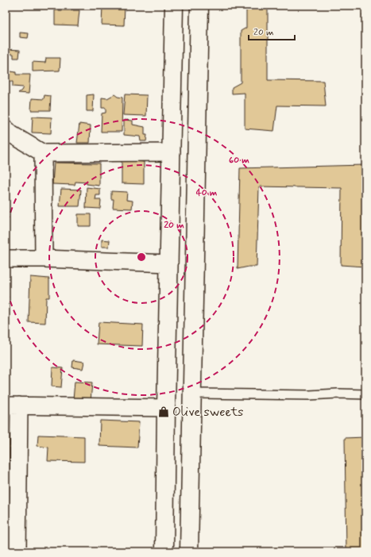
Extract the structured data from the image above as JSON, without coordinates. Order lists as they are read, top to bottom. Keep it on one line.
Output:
{"places":{"shop":["Olive sweets"]},"scale_bar":"20 m","rings":["60 m","40 m","20 m"]}
